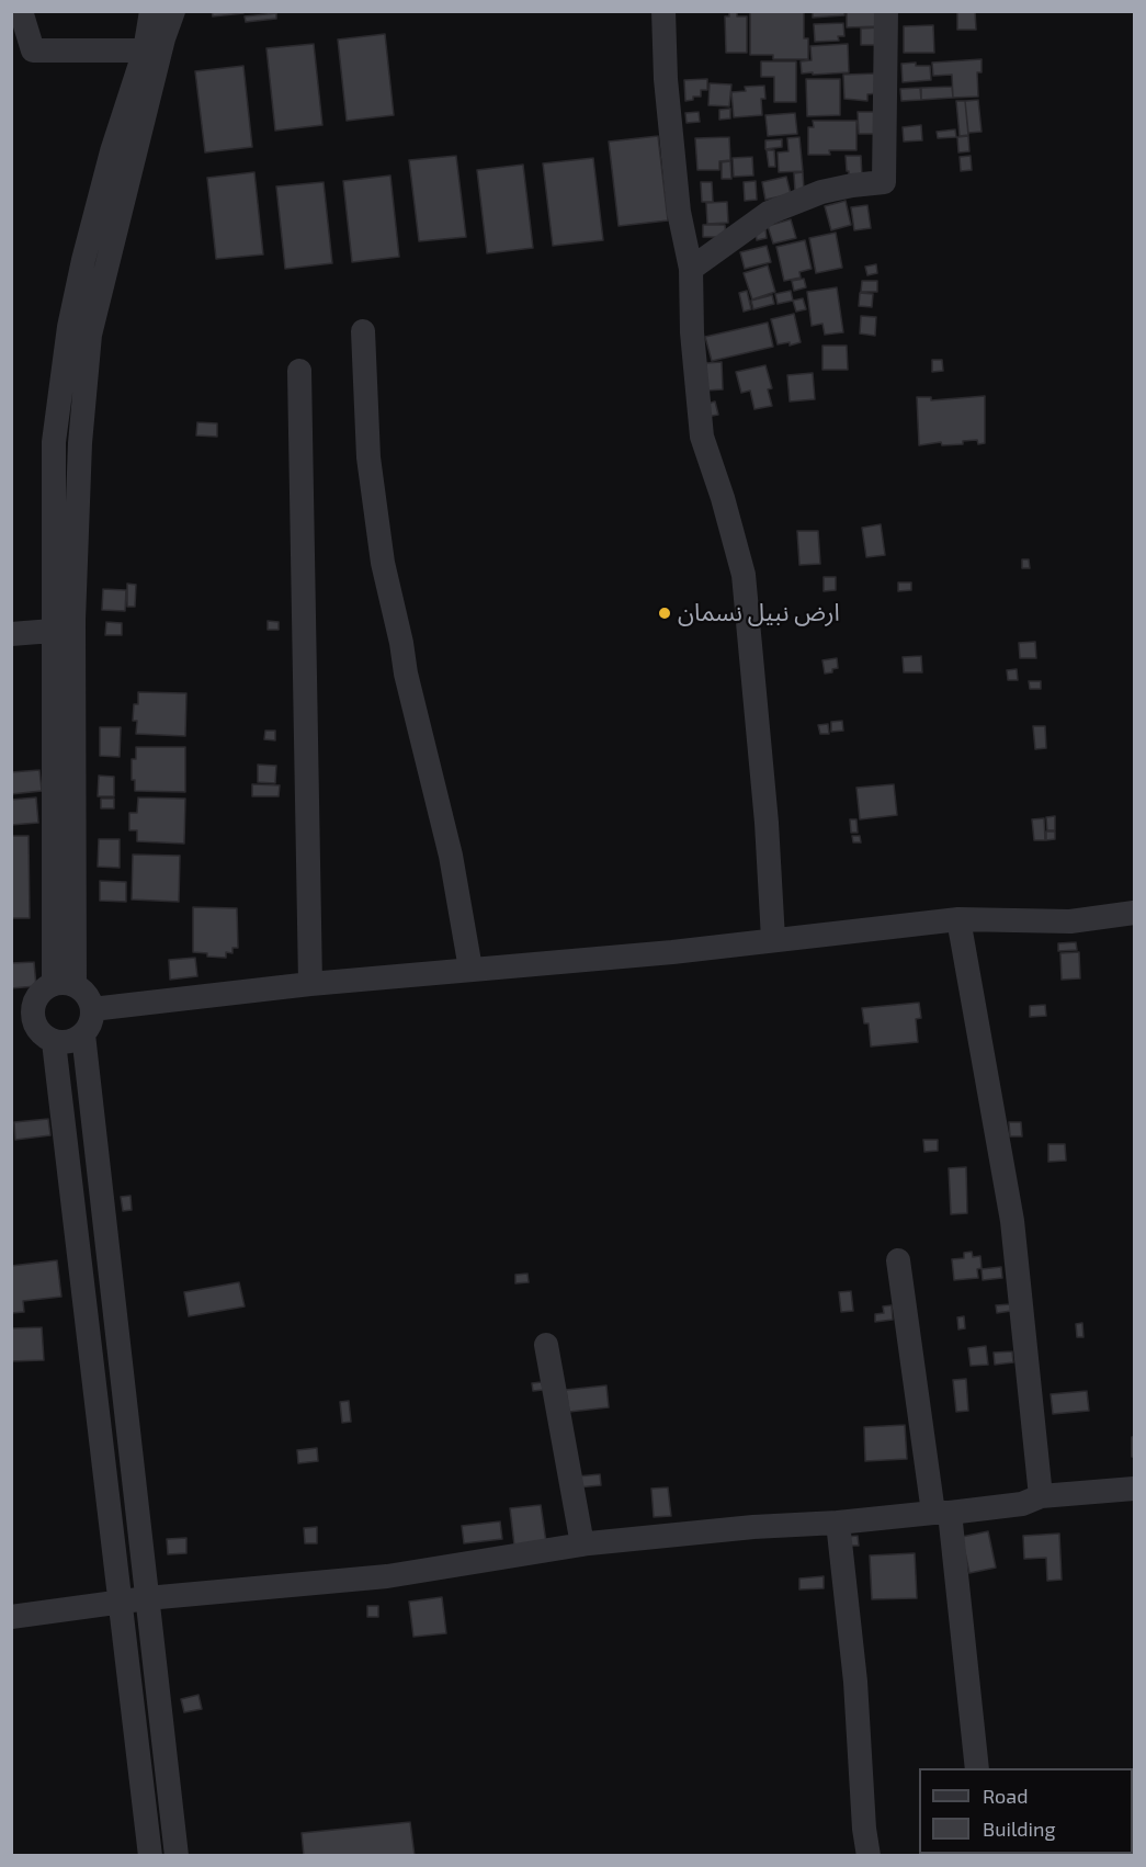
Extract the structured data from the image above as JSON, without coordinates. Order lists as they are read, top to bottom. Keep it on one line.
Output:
{"places":["ارض نبيل نسمان"],"legend":["Road","Building"]}
